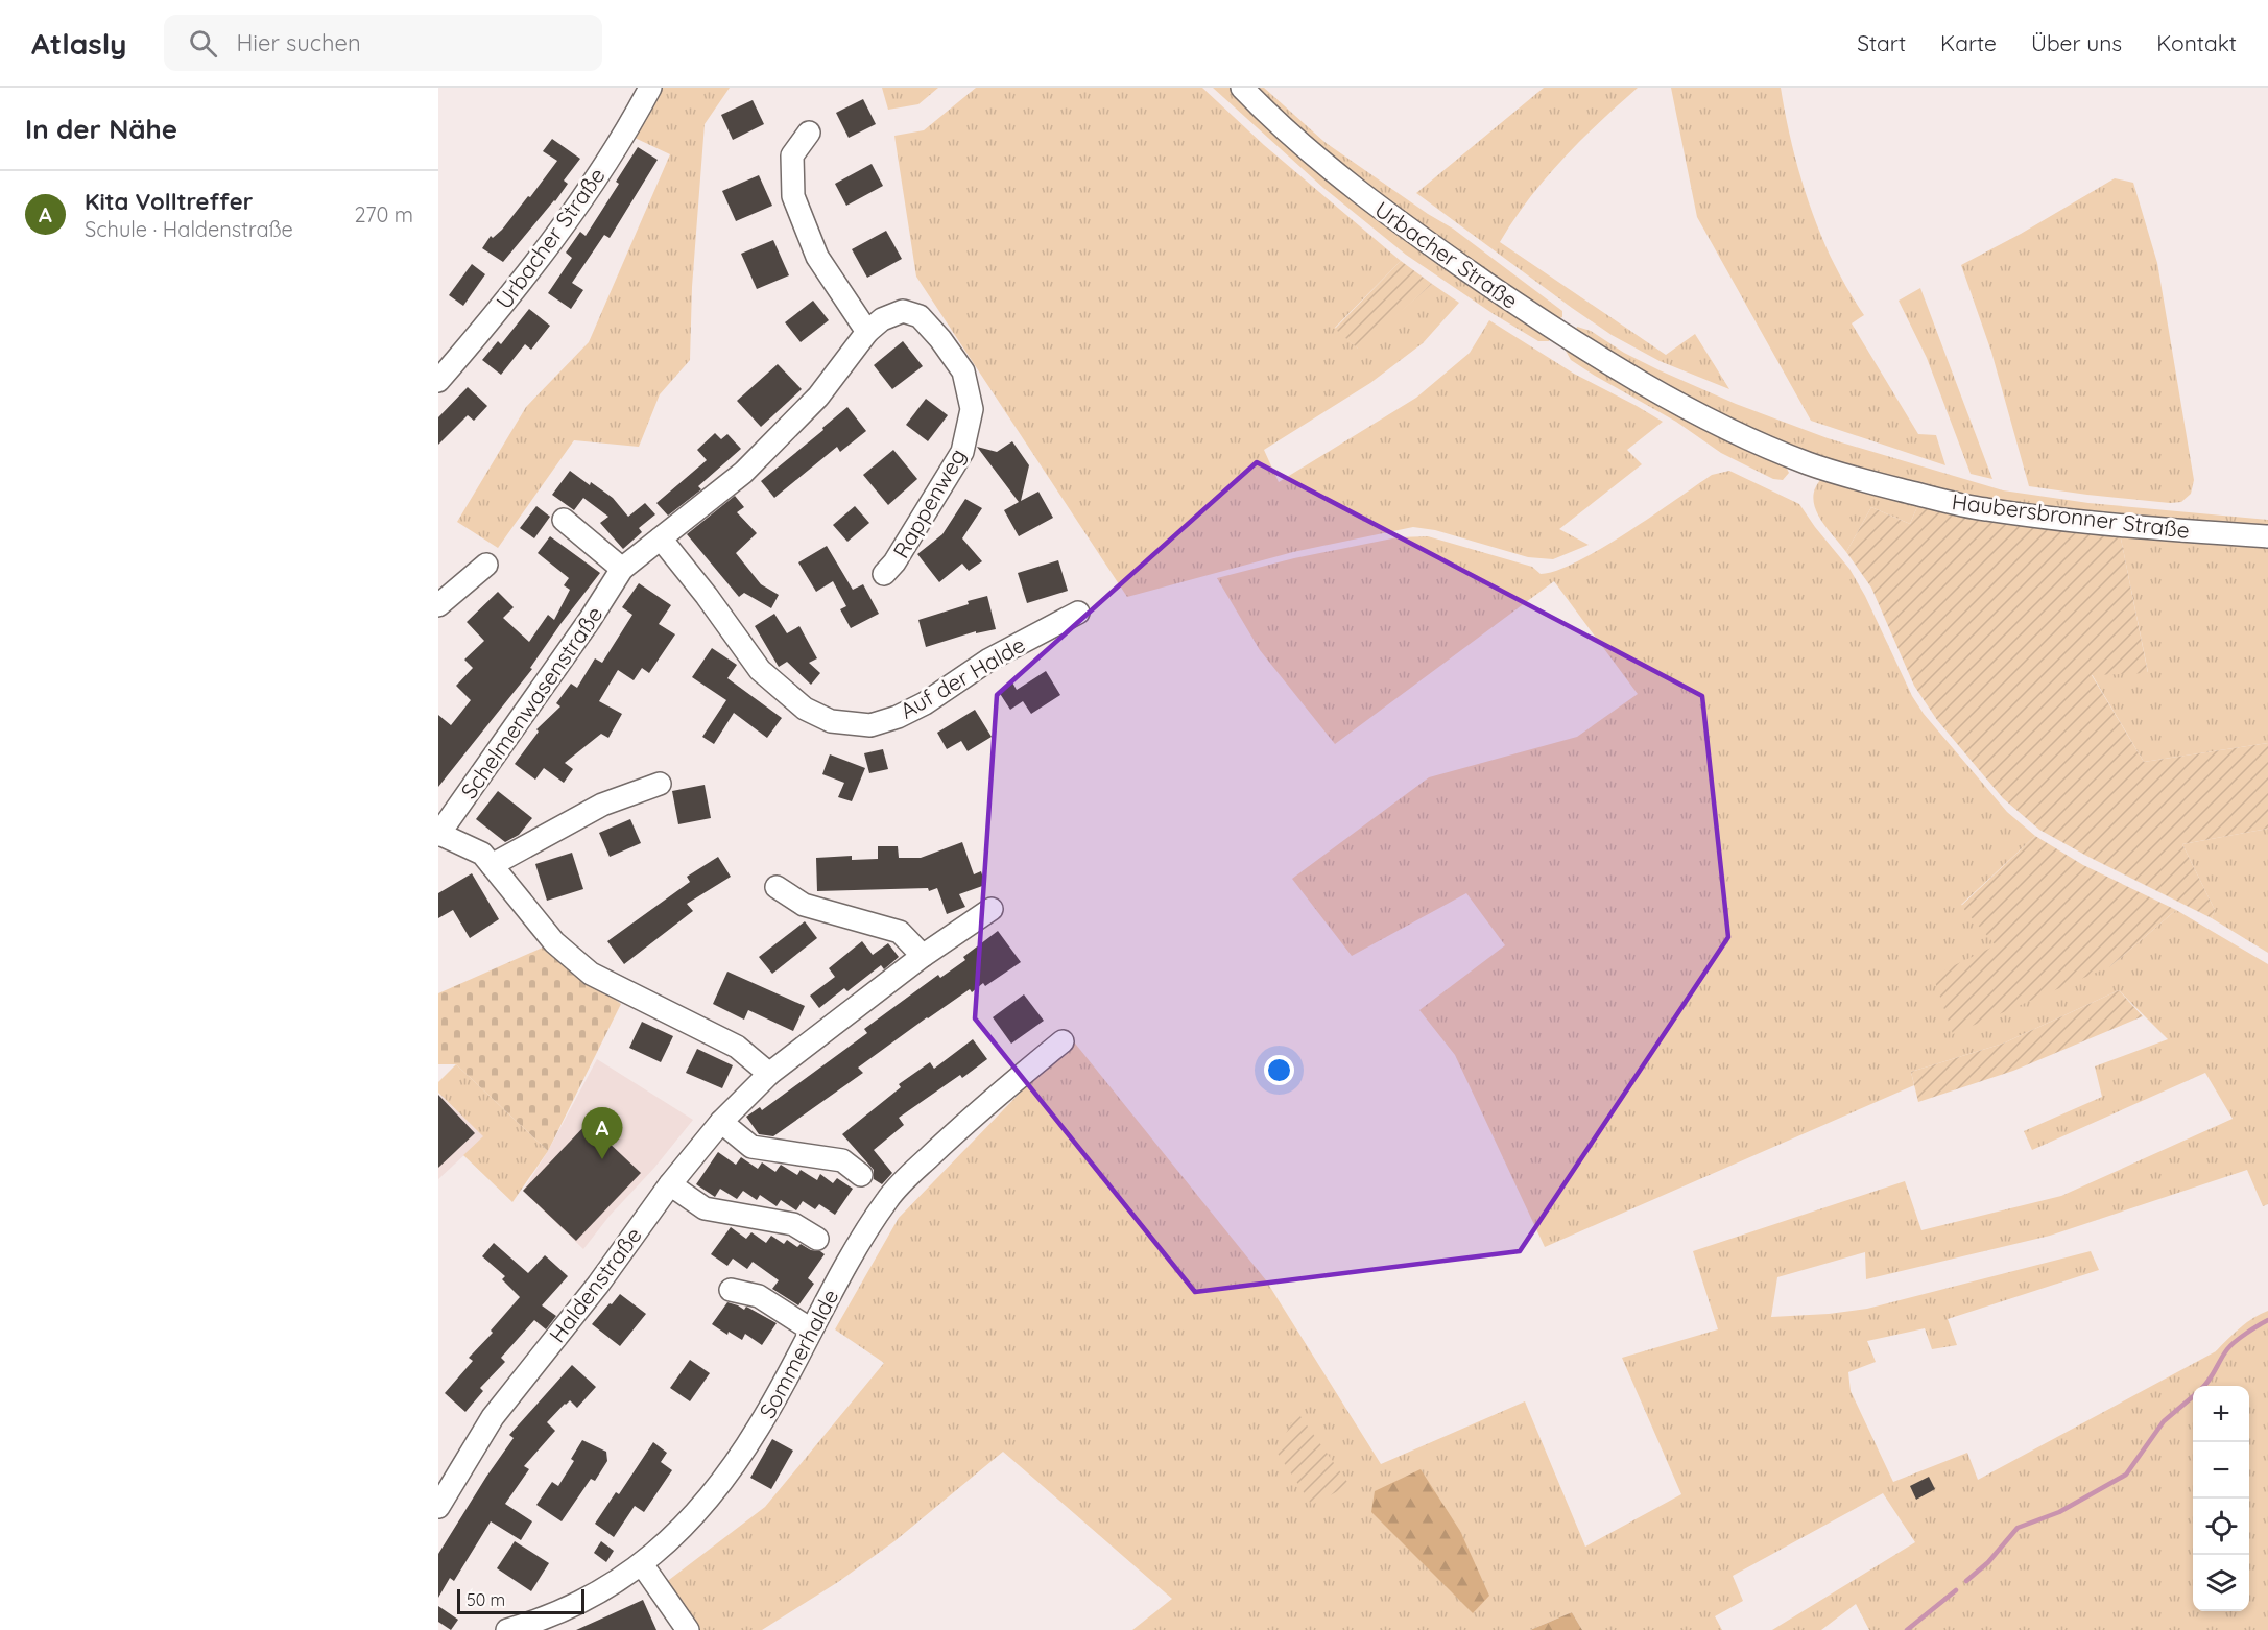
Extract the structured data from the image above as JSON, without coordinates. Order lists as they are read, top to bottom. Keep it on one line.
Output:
{"streets":{"street":["Urbacher Straße","Rappenweg","Haubersbronner Straße","Auf der Halde","Schelmenwasenstraße","Haldenstraße","Sommerhalde"]},"crossings":[["Urbacher Straße","Haubersbronner Straße"],["Rappenweg","Schelmenwasenstraße"],["Auf der Halde","Schelmenwasenstraße"]],"scale_bar":"50 m","page":{"header":"Atlasly","search":"Hier suchen","nav":["Start","Karte","Über uns","Kontakt"],"heading":"In der Nähe","list":[{"mark":"A","name":"Kita Volltreffer","note":"Schule · Haldenstraße","value":"270 m"}],"pins":"A","map_buttons":["+","−"],"scale":"50 m"}}
